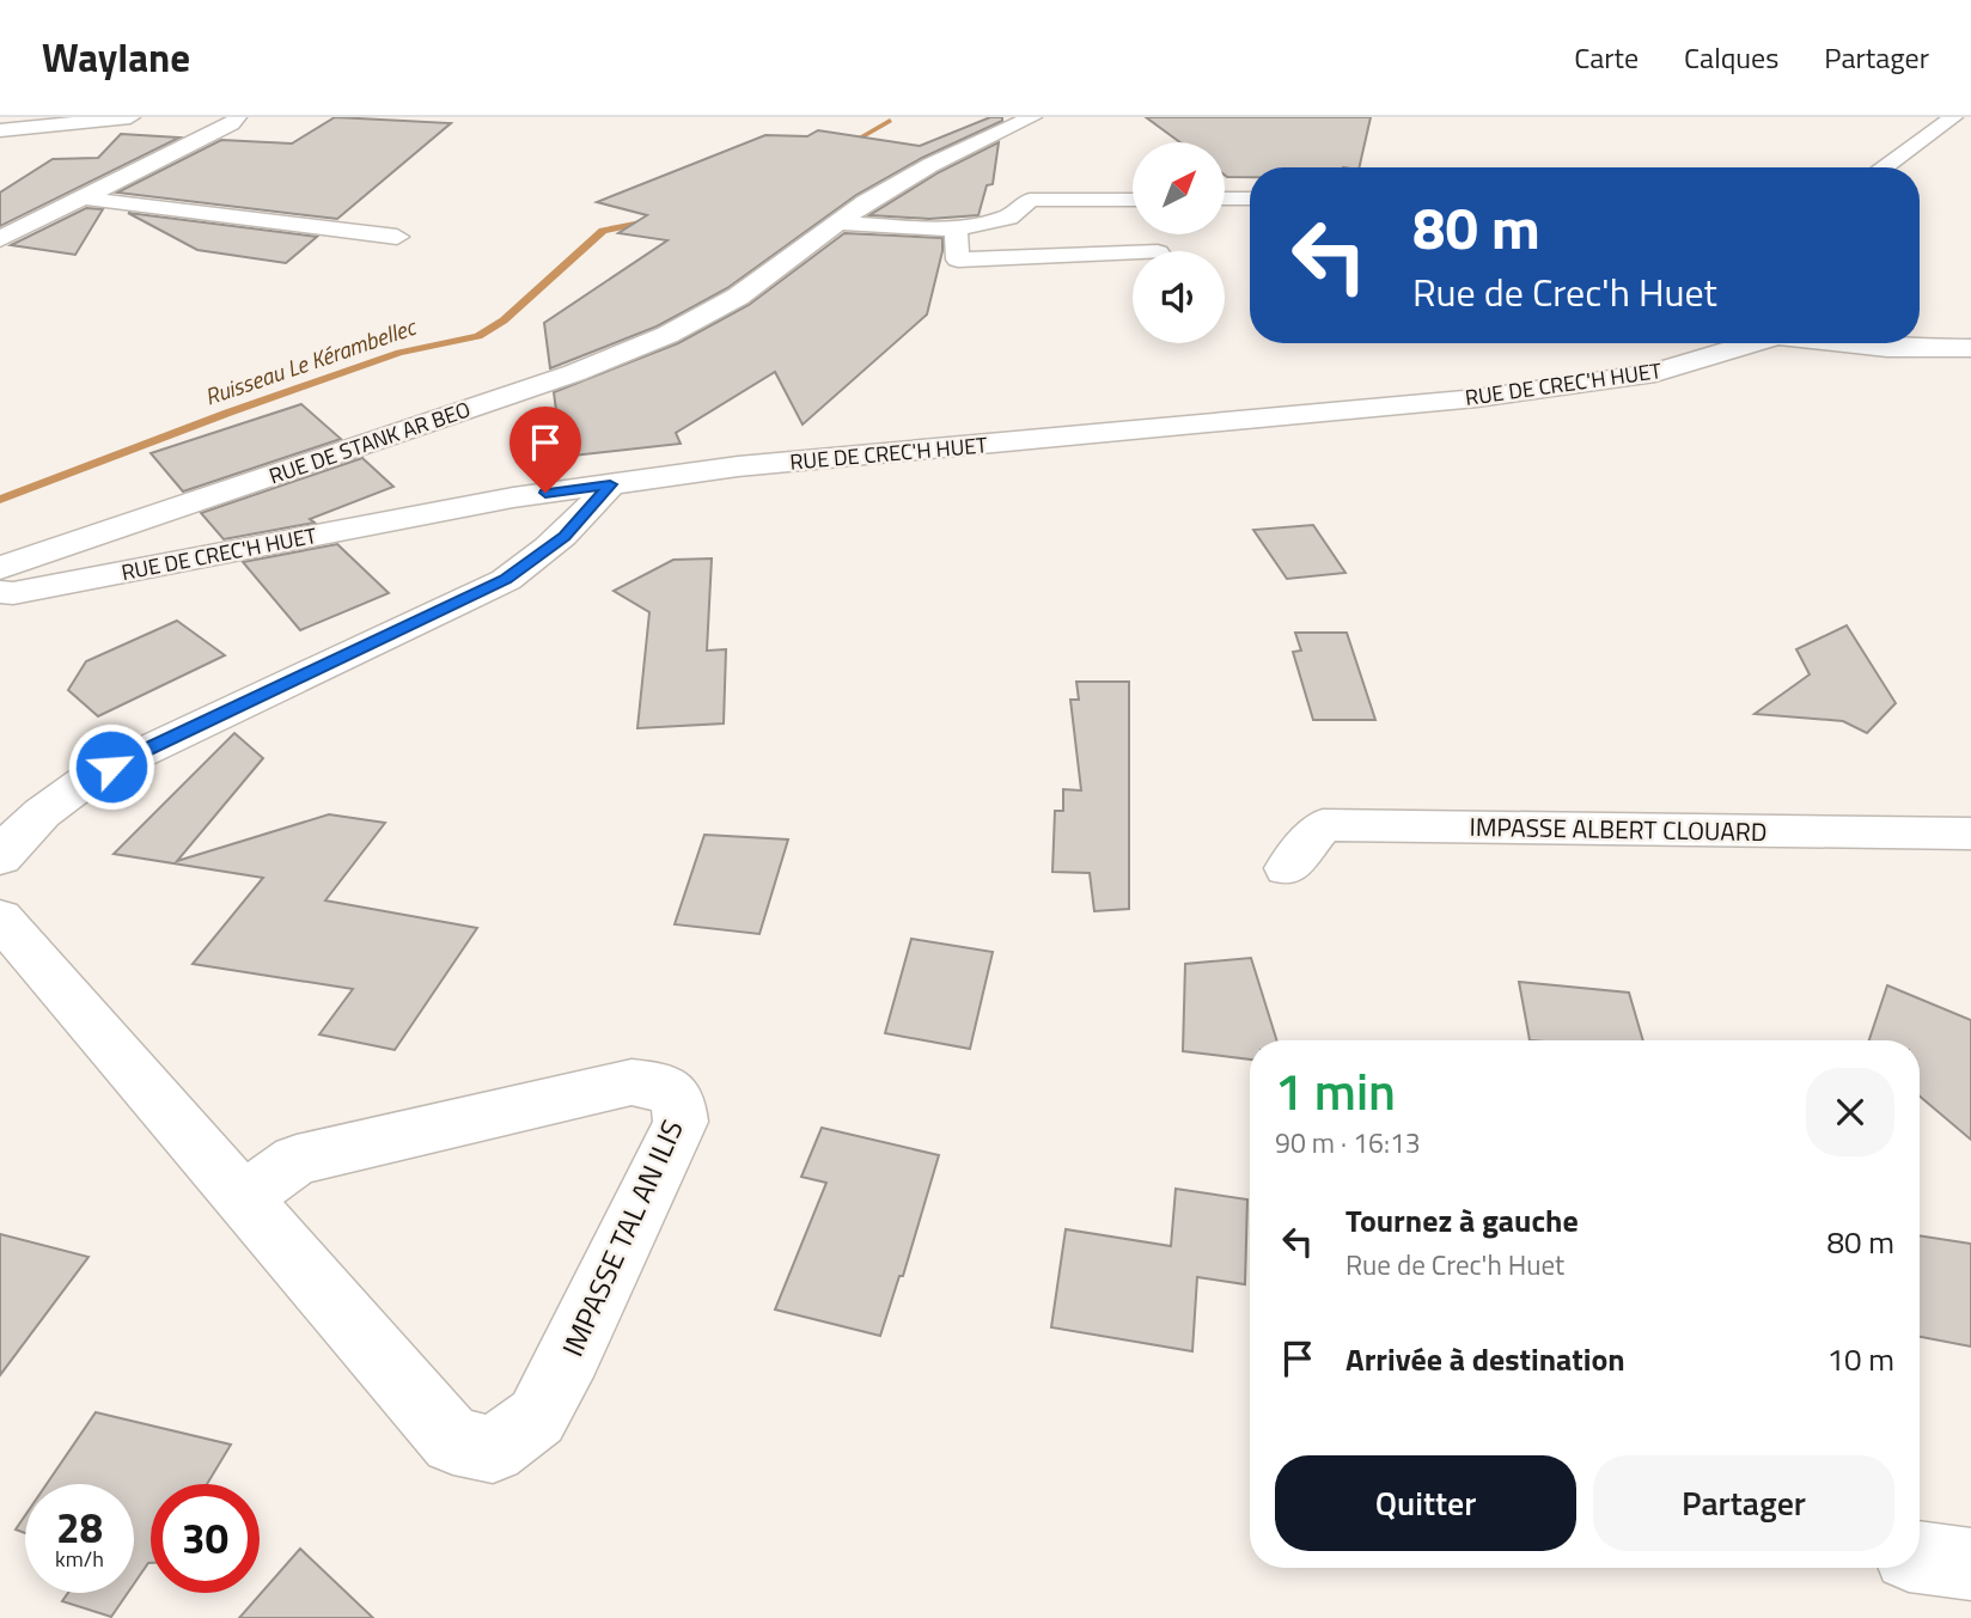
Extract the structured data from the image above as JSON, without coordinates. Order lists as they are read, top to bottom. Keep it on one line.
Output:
{"streets":{"street":["RUE DE CREC'H HUET","RUE DE STANK AR BEO","IMPASSE ALBERT CLOUARD","IMPASSE TAL AN ILIS"]},"water":["Ruisseau Le Kérambellec"],"north":"top right","page":{"header":"Waylane","nav":["Carte","Calques","Partager"],"turn":["80 m","Rue de Crec'h Huet"],"heading":["1 min","90 m · 16:13"],"list":[{"name":"Tournez à gauche","note":"Rue de Crec'h Huet","value":"80 m"},{"name":"Arrivée à destination","value":"10 m"}],"buttons":["Quitter","Partager"],"speed":"28 km/h","limit":"30"}}
